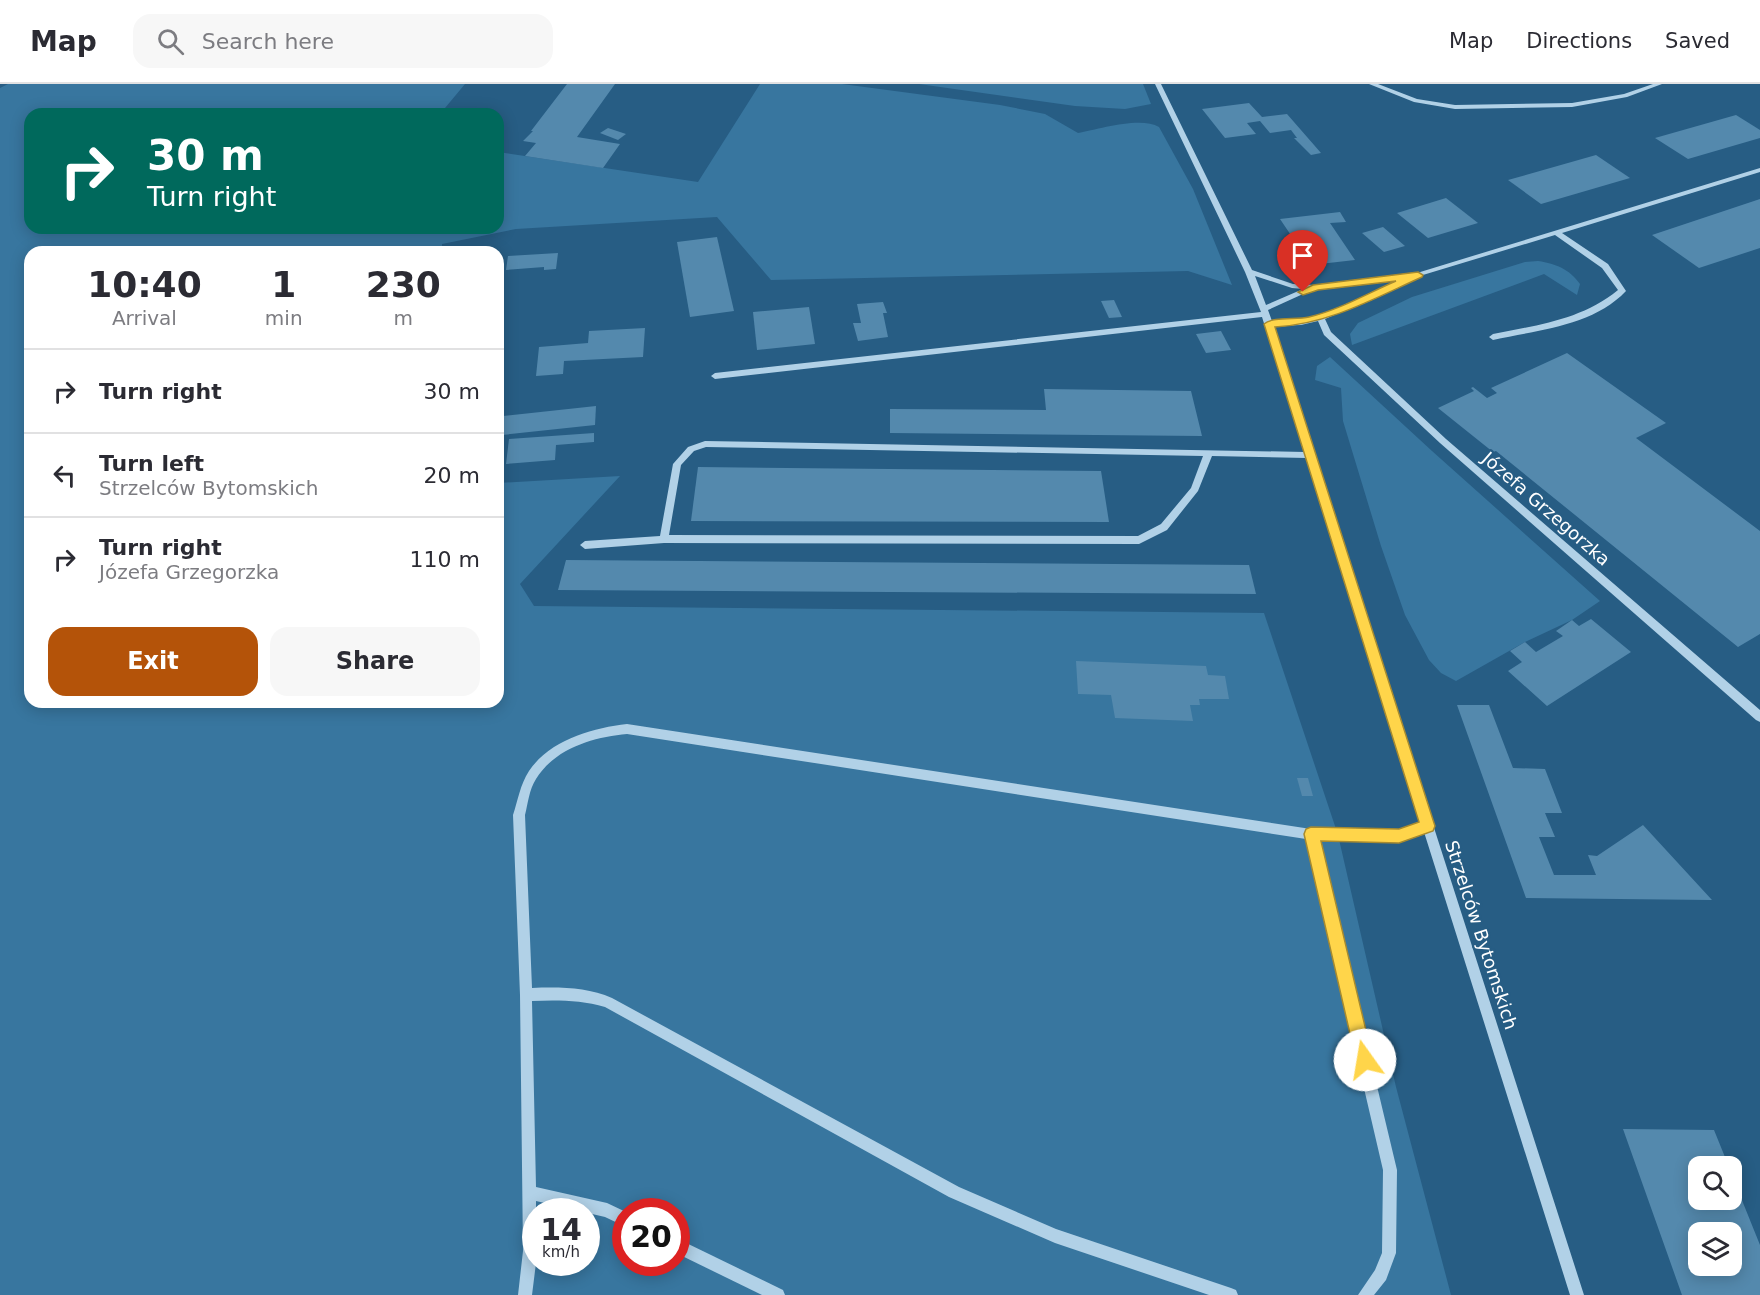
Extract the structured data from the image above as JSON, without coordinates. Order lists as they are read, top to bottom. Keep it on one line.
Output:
{"streets":{"street":["Józefa Grzegorzka","Strzelców Bytomskich"]},"page":{"header":"Map","search":"Search here","nav":["Map","Directions","Saved"],"turn":["30 m","Turn right"],"eta":["10:40","Arrival","1","min","230","m"],"list":[{"name":"Turn right","value":"30 m"},{"name":"Turn left","note":"Strzelców Bytomskich","value":"20 m"},{"name":"Turn right","note":"Józefa Grzegorzka","value":"110 m"}],"buttons":["Exit","Share"],"speed":"14 km/h","limit":"20"}}
